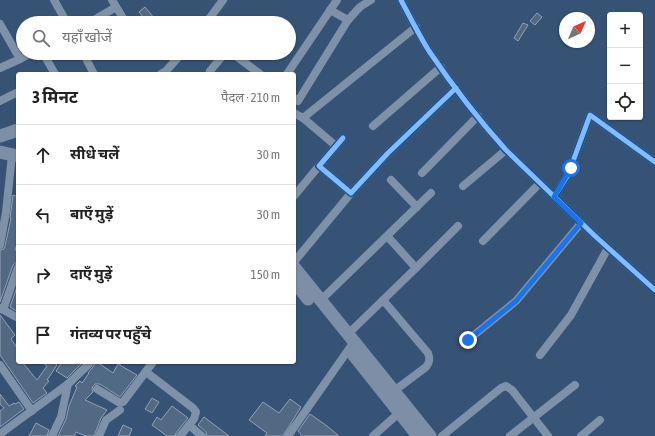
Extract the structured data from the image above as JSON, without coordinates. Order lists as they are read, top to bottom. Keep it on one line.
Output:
{"north":"top right","page":{"map_buttons":["+","−"],"search":"यहाँ खोजें","heading":["3 मिनट","पैदल · 210 m"],"list":[["सीधे चलें","30 m"],["बाएँ मुड़ें","30 m"],["दाएँ मुड़ें","150 m"],"गंतव्य पर पहुँचे"]}}
